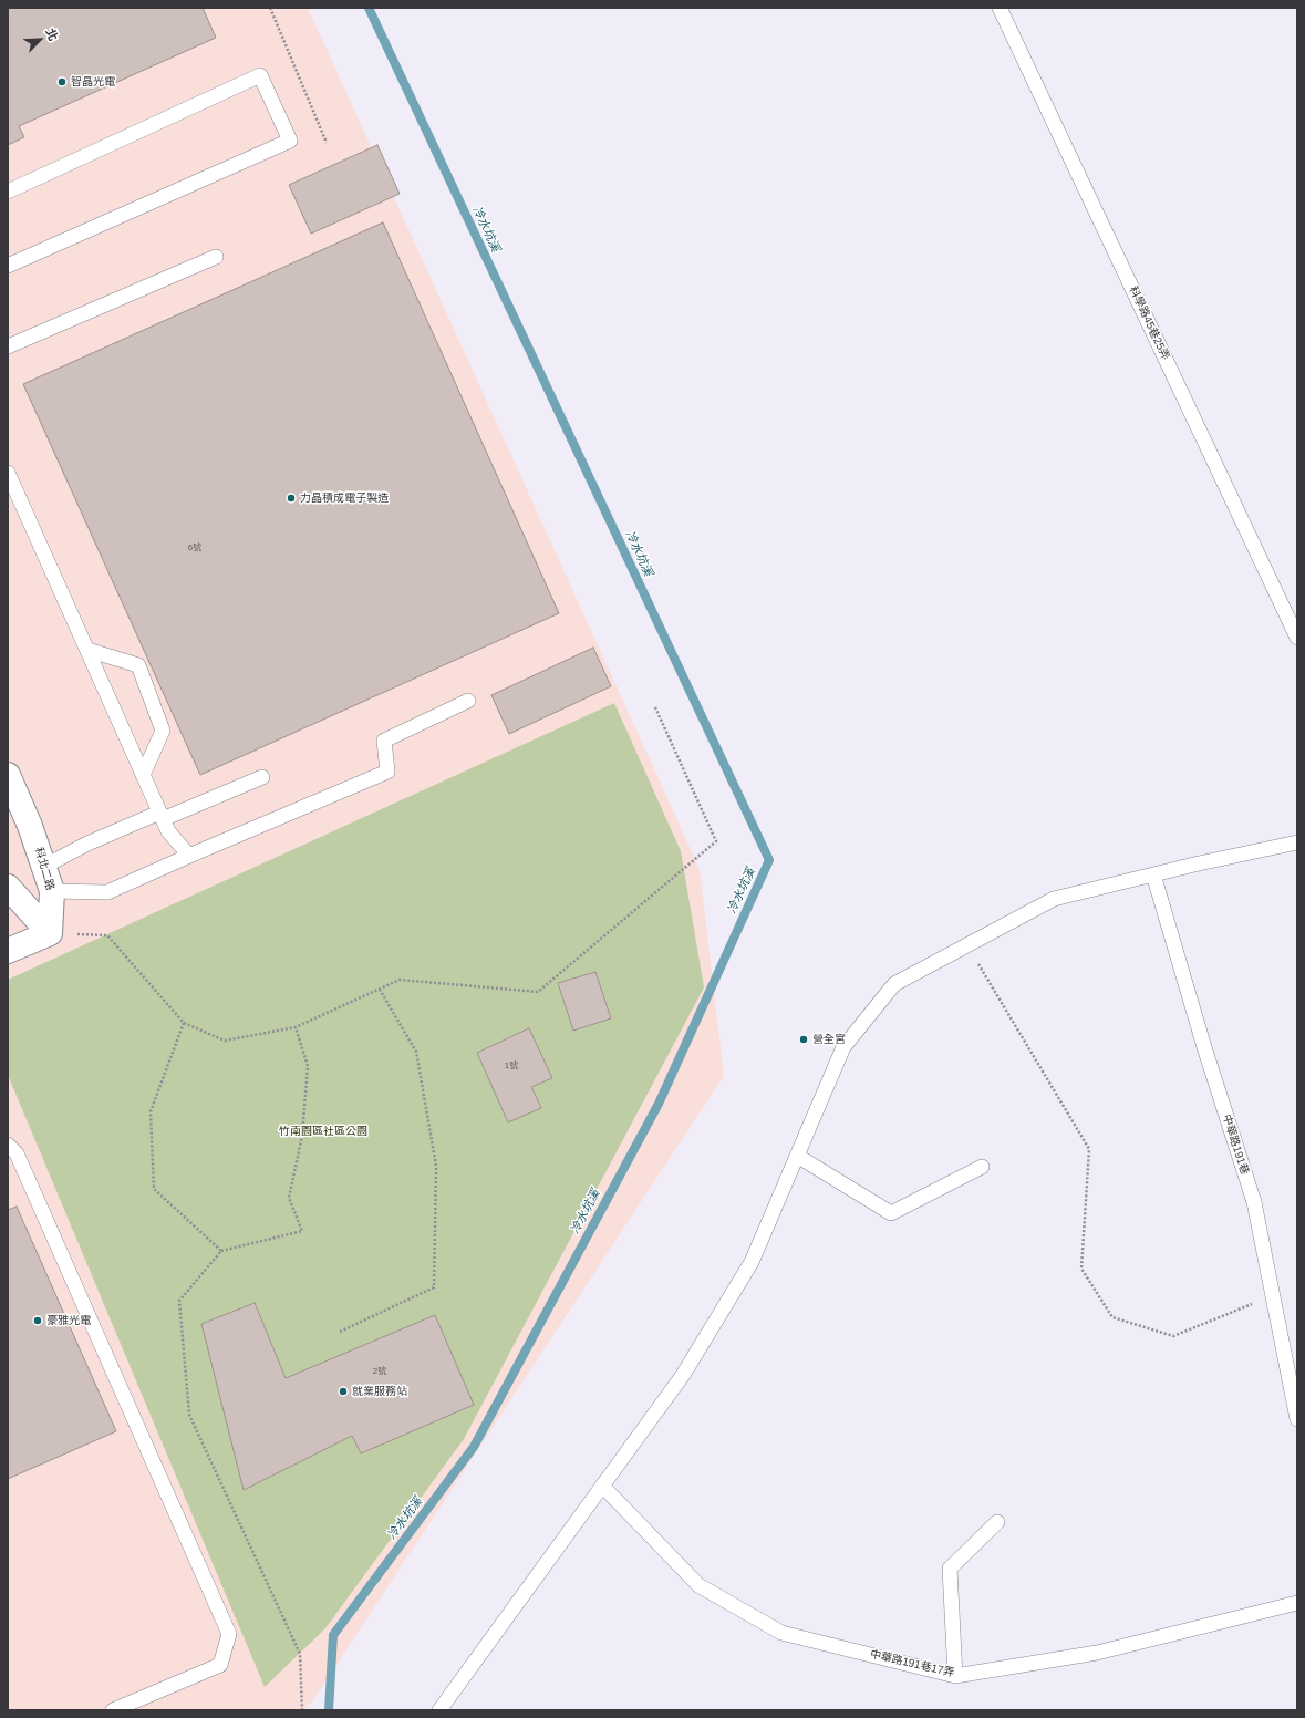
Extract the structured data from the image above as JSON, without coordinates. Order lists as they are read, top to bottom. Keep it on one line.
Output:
{"streets":{"street":["科北二路"],"lane":["科學路45巷25弄","中華路191巷","中華路191巷17弄"]},"water":["冷水坑溪"],"parks":["竹南園區社區公園"],"places":["智晶光電","力晶積成電子製造","營全宮","豪雅光電","就業服務站"],"house_numbers":["6號","1號","2號"],"north":"top right"}
